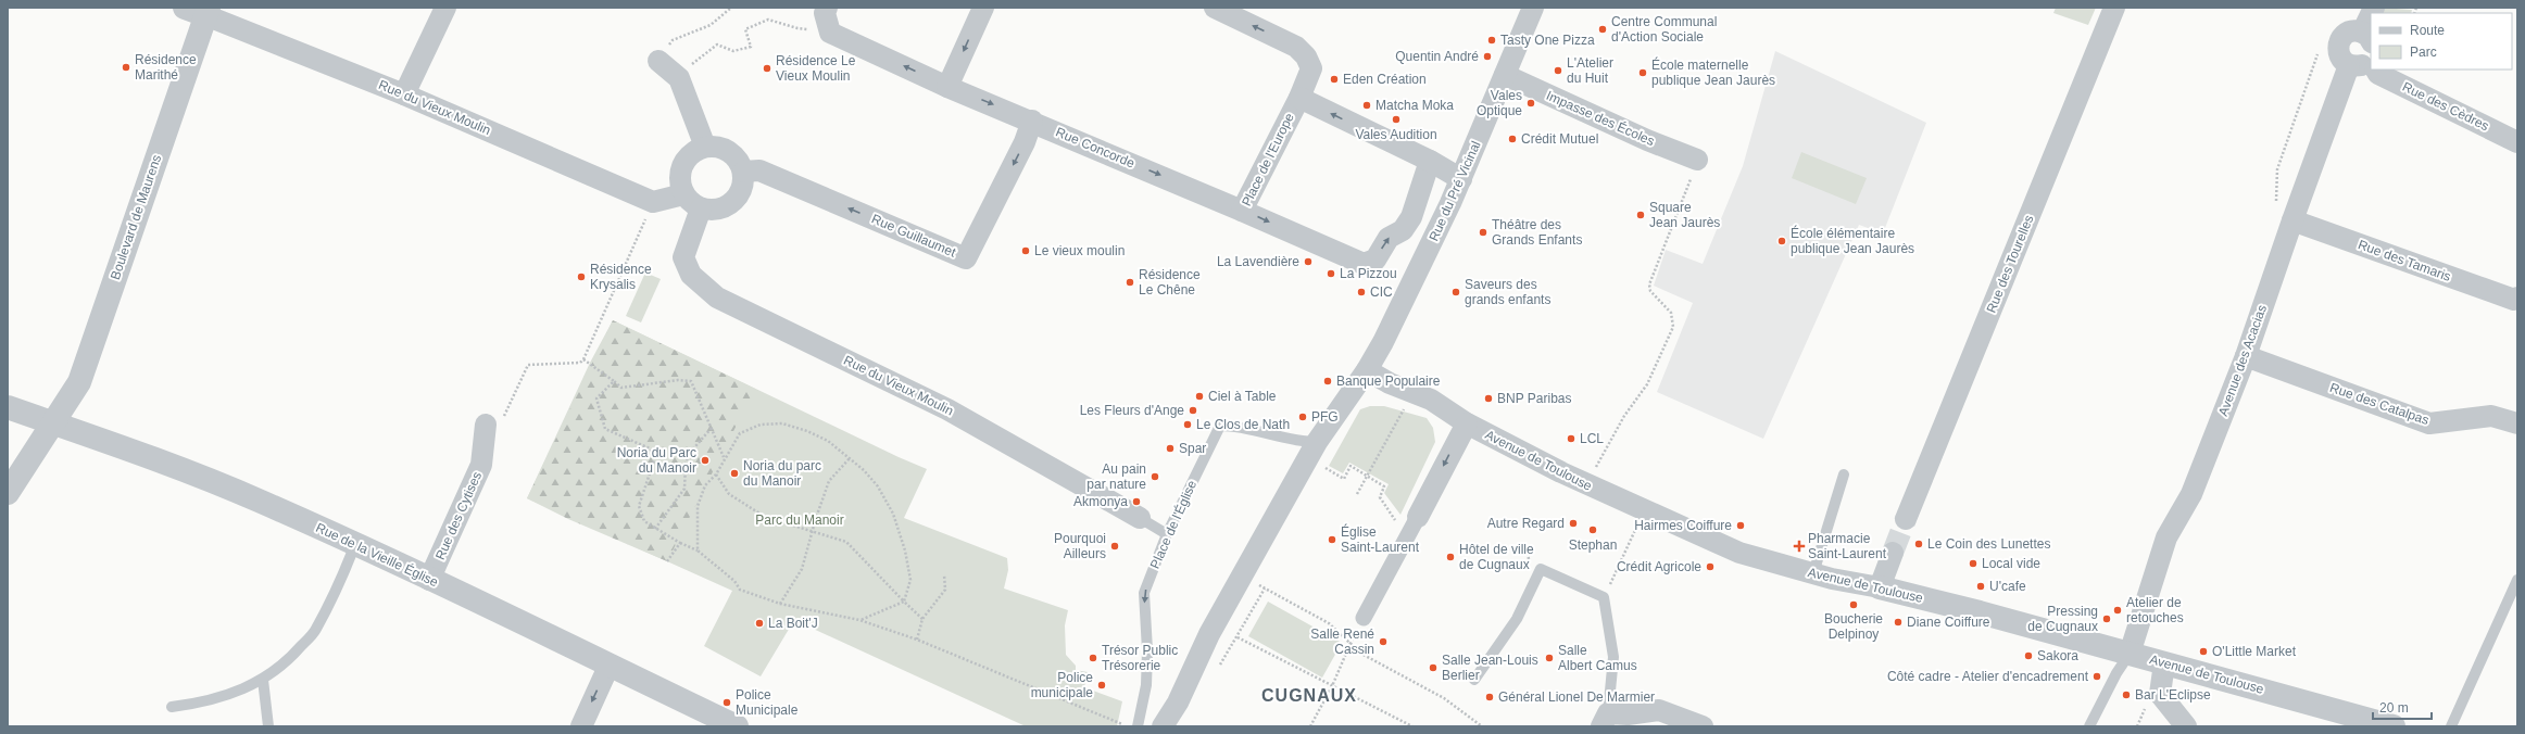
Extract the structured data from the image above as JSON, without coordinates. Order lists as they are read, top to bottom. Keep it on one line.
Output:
{"streets":{"street":["Rue des Cèdres","Rue du Vieux Moulin","Impasse des Écoles","Rue Concorde","Place de l'Europe","Rue du Pré Vicinal","Boulevard de Maurens","Rue Guillaumet","Rue des Tamaris","Rue des Tourelles","Avenue des Acacias","Rue des Catalpas","Avenue de Toulouse","Rue des Cytises","Rue de la Vieille Église"],"lane":["Place de l'Église"]},"crossings":[["Rue du Vieux Moulin","Boulevard de Maurens"],["Rue du Vieux Moulin","Rue Guillaumet"],["Rue du Vieux Moulin","Place de l'Église"],["Impasse des Écoles","Rue du Pré Vicinal"],["Rue Concorde","Place de l'Europe"],["Rue Concorde","Rue Guillaumet"],["Place de l'Europe","Rue du Pré Vicinal"],["Rue du Pré Vicinal","Avenue de Toulouse"],["Boulevard de Maurens","Rue de la Vieille Église"],["Rue des Tamaris","Avenue des Acacias"],["Avenue des Acacias","Rue des Catalpas"],["Avenue des Acacias","Avenue de Toulouse"],["Rue des Cytises","Rue de la Vieille Église"]],"one_way":["Place de l'Église"],"districts":["CUGNAUX"],"parks":["Parc du Manoir"],"places":{"other":["Centre Communal d'Action Sociale","Tasty One Pizza","Quentin André","Résidence Marithé","Résidence Le Vieux Moulin","L'Atelier du Huit","École maternelle publique Jean Jaurès","Eden Création","Vales Optique","Matcha Moka","Vales Audition","Crédit Mutuel","Square Jean Jaurès","Théâtre des Grands Enfants","École élémentaire publique Jean Jaurès","Le vieux moulin","La Lavendière","La Pizzou","Résidence Krysalis","Résidence Le Chêne","CIC","Saveurs des grands enfants","Banque Populaire","Ciel à Table","BNP Paribas","Les Fleurs d'Ange","PFG","Le Clos de Nath","LCL","Spar","Noria du Parc du Manoir","Noria du parc du Manoir","Au pain par nature","Akmonya","Autre Regard","Hairmes Coiffure","Stephan","Église Saint-Laurent","Le Coin des Lunettes","Pourquoi Ailleurs","Hôtel de ville de Cugnaux","Local vide","Crédit Agricole","U'cafe","Boucherie Delpinoy","Atelier de retouches","Pressing de Cugnaux","Diane Coiffure","La Boit'J","Salle René Cassin","O'Little Market","Sakora","Trésor Public Trésorerie","Salle Albert Camus","Salle Jean-Louis Berlier","Côté cadre - Atelier d'encadrement","Police municipale","Bar L'Eclipse","Général Lionel De Marmier","Police Municipale"],"health":["Pharmacie Saint-Laurent"]},"legend":["Route","Parc"],"scale_bar":"20 m"}
